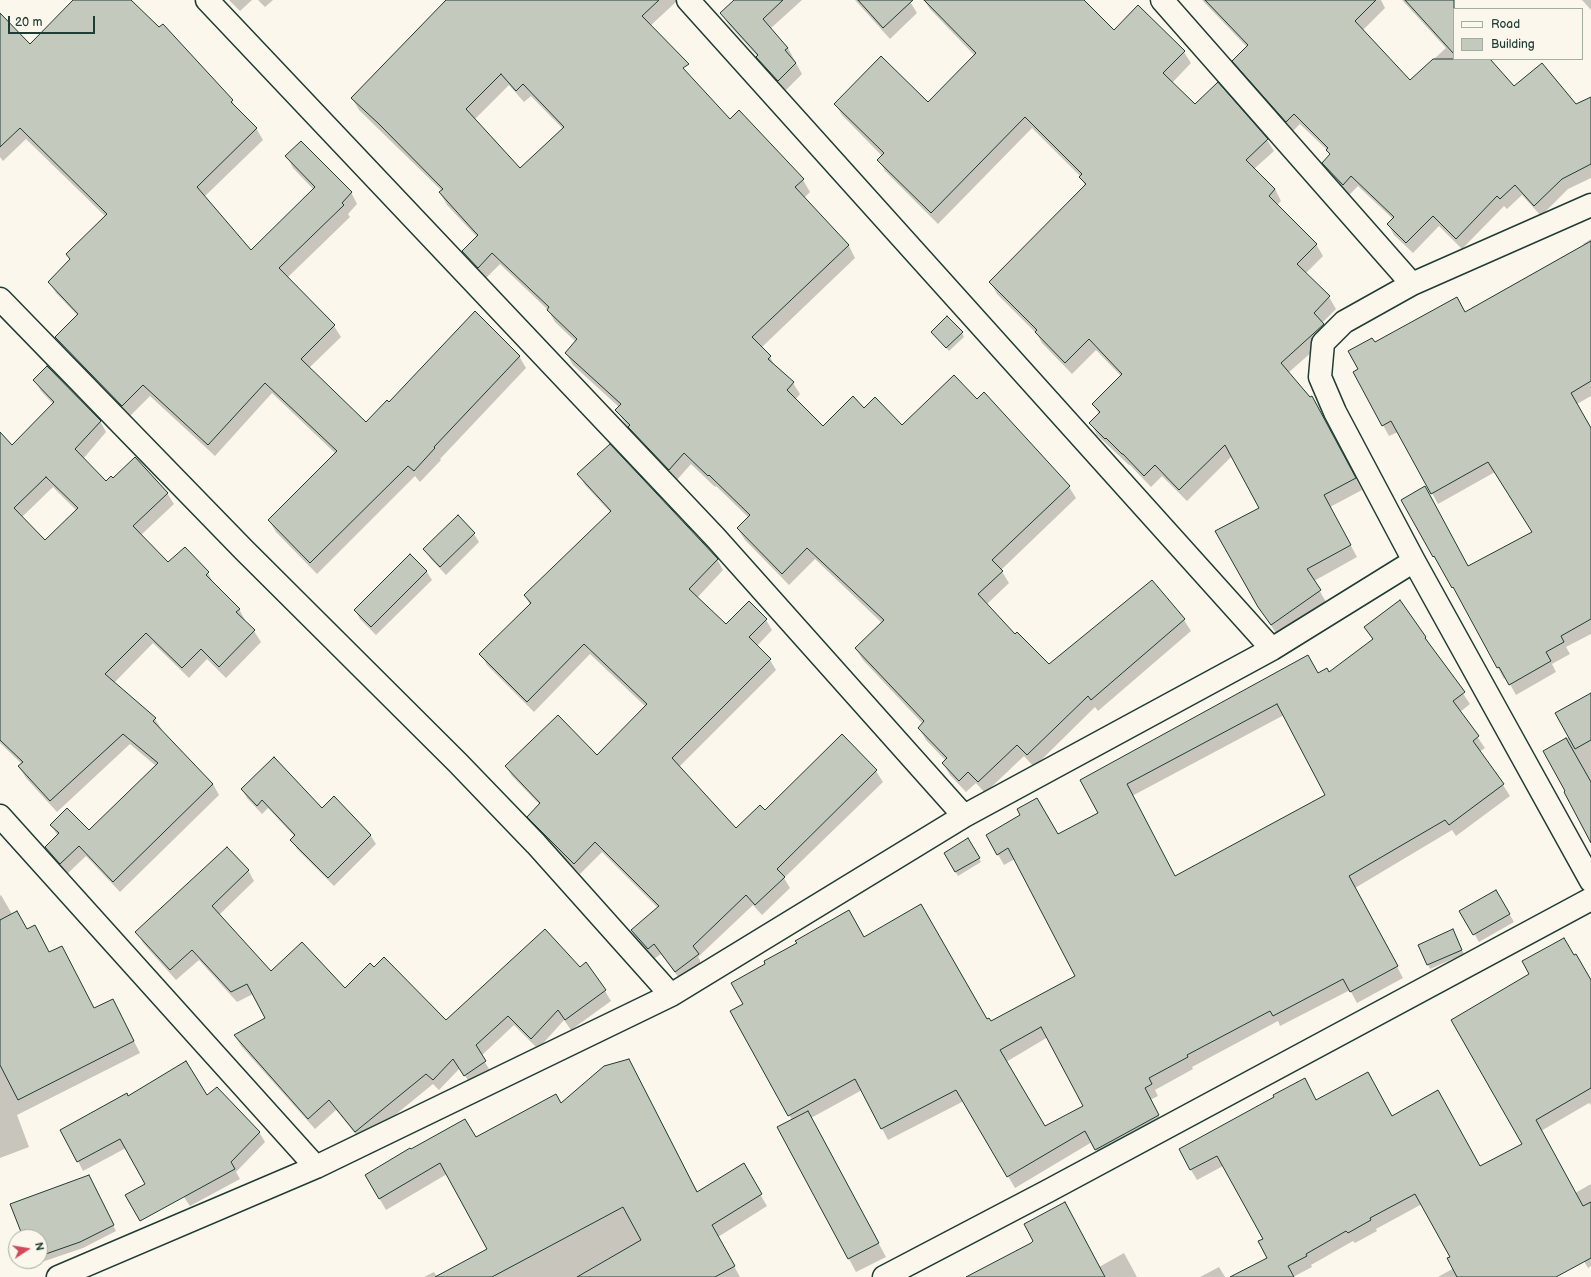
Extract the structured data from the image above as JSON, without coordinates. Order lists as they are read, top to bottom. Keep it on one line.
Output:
{"legend":["Road","Building"],"scale_bar":"20 m","north":"right"}
